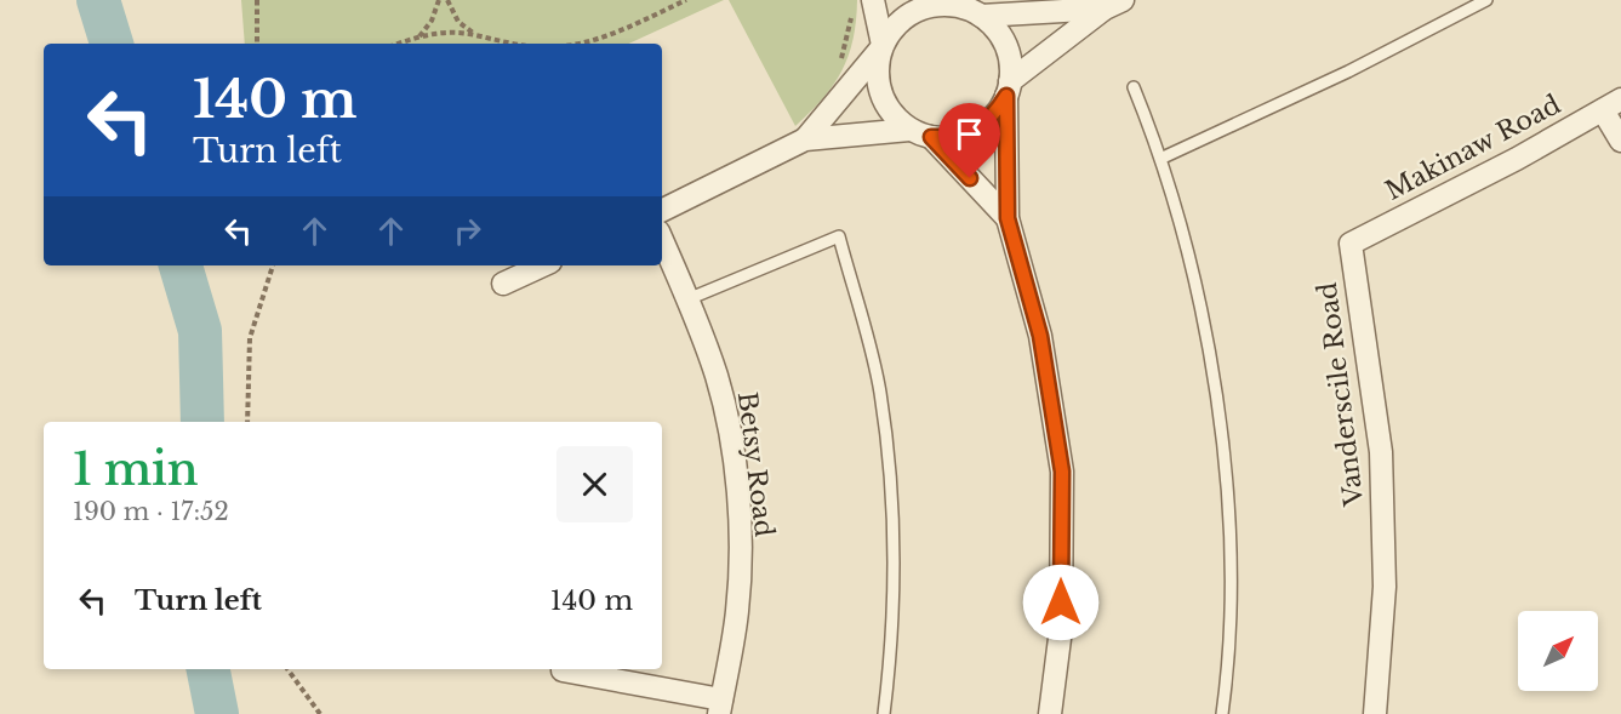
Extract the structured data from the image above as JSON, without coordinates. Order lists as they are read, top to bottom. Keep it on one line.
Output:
{"streets":{"street":["Makinaw Road","Vanderscile Road","Betsy Road"]},"crossings":[["Makinaw Road","Vanderscile Road"]],"north":"top right","page":{"turn":["140 m","Turn left"],"heading":["1 min","190 m · 17:52"],"list":[{"name":"Turn left","value":"140 m"}]}}
